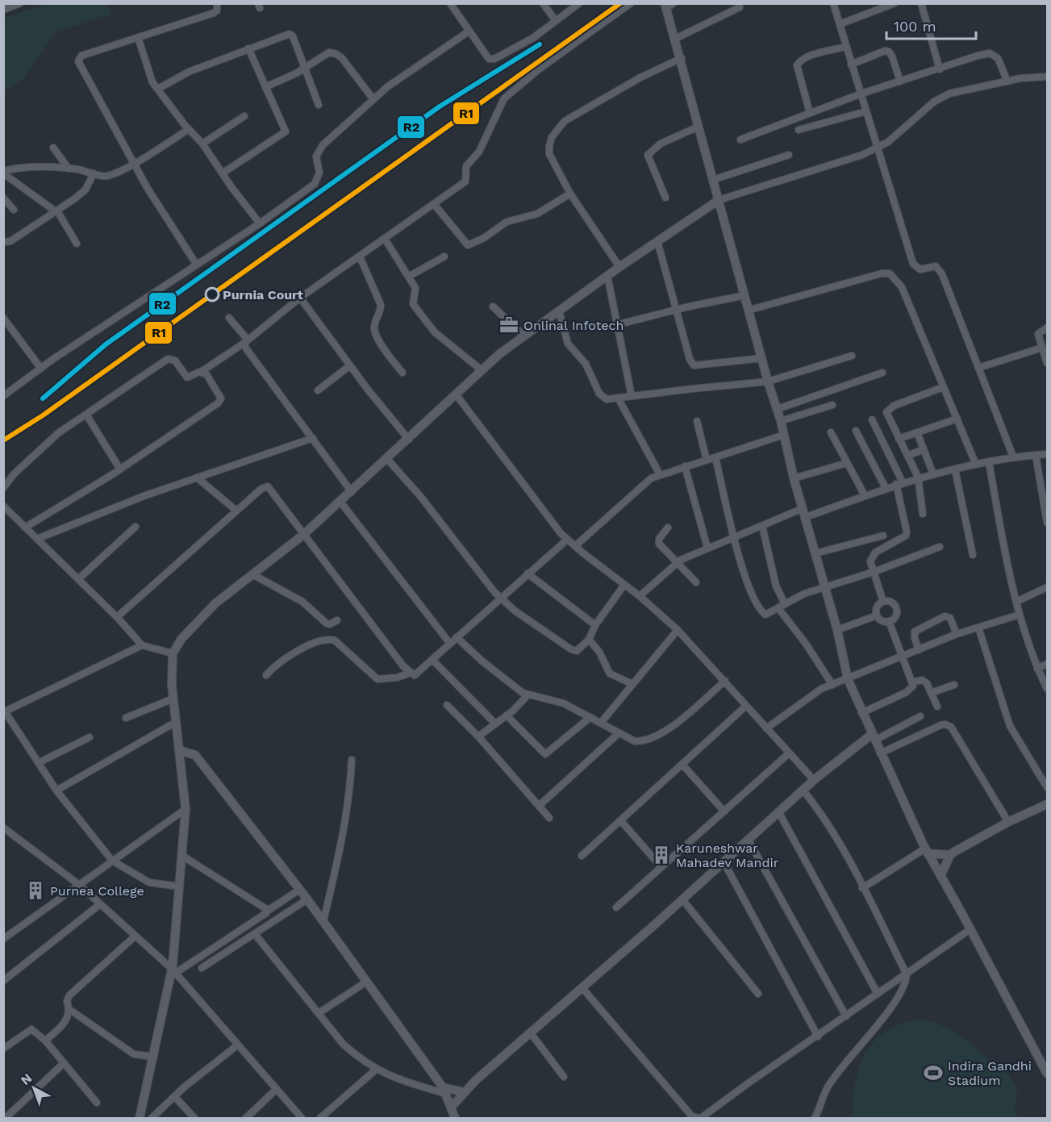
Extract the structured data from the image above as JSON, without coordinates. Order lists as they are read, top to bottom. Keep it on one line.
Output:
{"places":{"other":["Purnia Court"],"office":["Onlinal Infotech"],"building":["Karuneshwar Mahadev Mandir","Purnea College"],"sports":["Indira Gandhi Stadium"]},"lines":["transit line R1","transit line R2"],"scale_bar":"100 m","north":"top left"}
